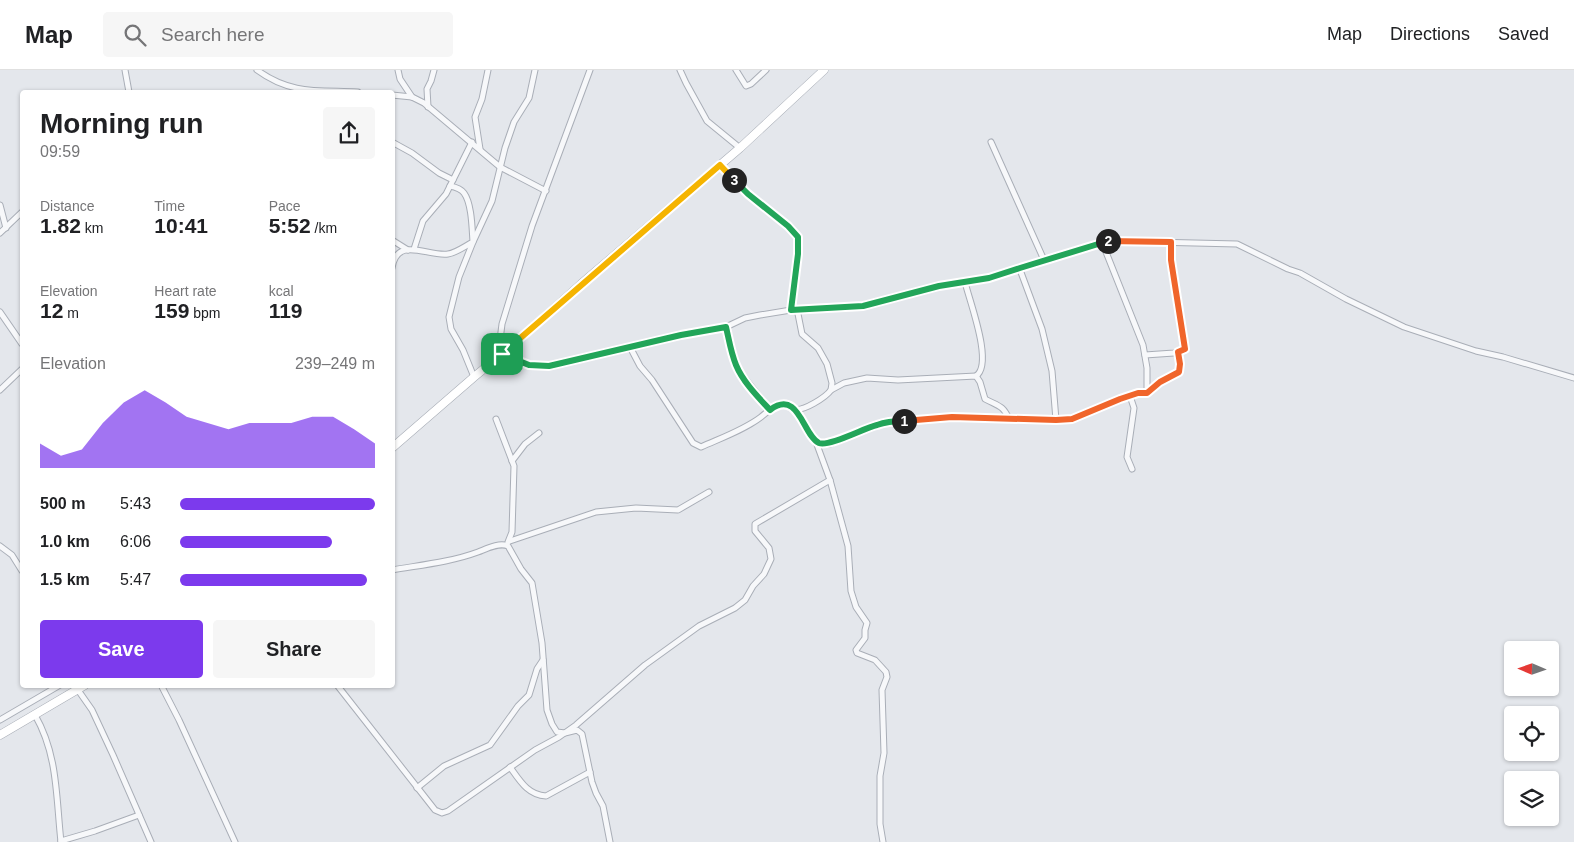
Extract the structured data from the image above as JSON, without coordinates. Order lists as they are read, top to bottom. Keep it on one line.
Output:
{"north":"left","page":{"header":"Map","search":"Search here","nav":["Map","Directions","Saved"],"heading":["Morning run","09:59"],"pins":["3","2","1"],"stats":[["Distance","1.82 km"],["Time","10:41"],["Pace","5:52 /km"],["Elevation","12 m"],["Heart rate","159 bpm"],["kcal","119"]],"chart":["Elevation","239–249 m"],"list":[{"name":"500 m","note":"5:43"},{"name":"1.0 km","note":"6:06"},{"name":"1.5 km","note":"5:47"}],"buttons":["Save","Share"]}}
